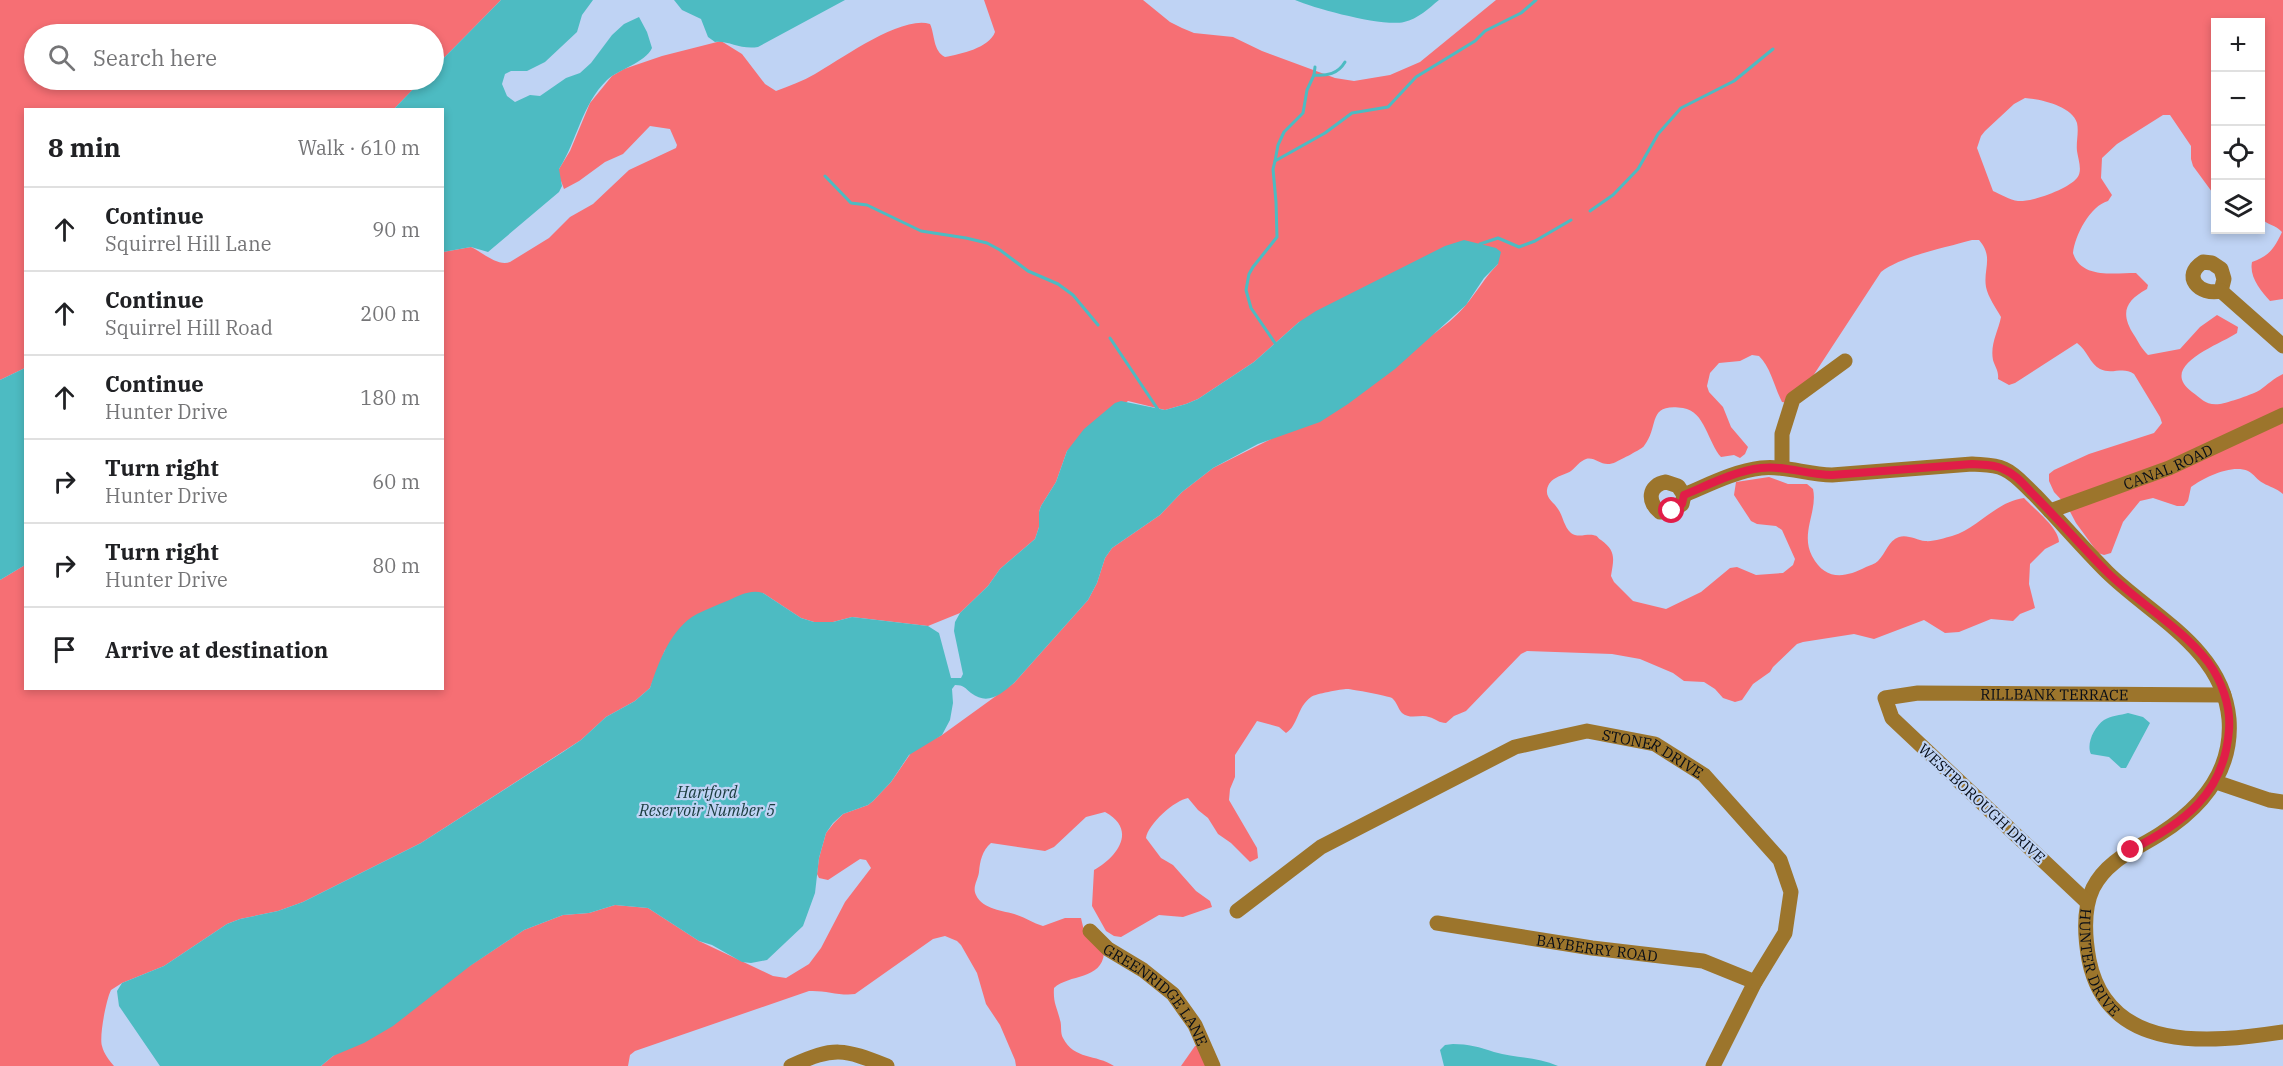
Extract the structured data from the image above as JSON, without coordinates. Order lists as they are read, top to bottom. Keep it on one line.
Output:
{"streets":{"street":["CANAL ROAD","RILLBANK TERRACE","STONER DRIVE","WESTBOROUGH DRIVE","BAYBERRY ROAD","HUNTER DRIVE","GREENRIDGE LANE"]},"crossings":[["CANAL ROAD","HUNTER DRIVE"],["RILLBANK TERRACE","WESTBOROUGH DRIVE"],["RILLBANK TERRACE","HUNTER DRIVE"],["STONER DRIVE","BAYBERRY ROAD"],["WESTBOROUGH DRIVE","HUNTER DRIVE"]],"water":["Hartford Reservoir Number 5"],"page":{"map_buttons":["+","−"],"search":"Search here","heading":["8 min","Walk · 610 m"],"list":[["Continue","Squirrel Hill Lane","90 m"],["Continue","Squirrel Hill Road","200 m"],["Continue","Hunter Drive","180 m"],["Turn right","Hunter Drive","60 m"],["Turn right","Hunter Drive","80 m"],"Arrive at destination"]}}
